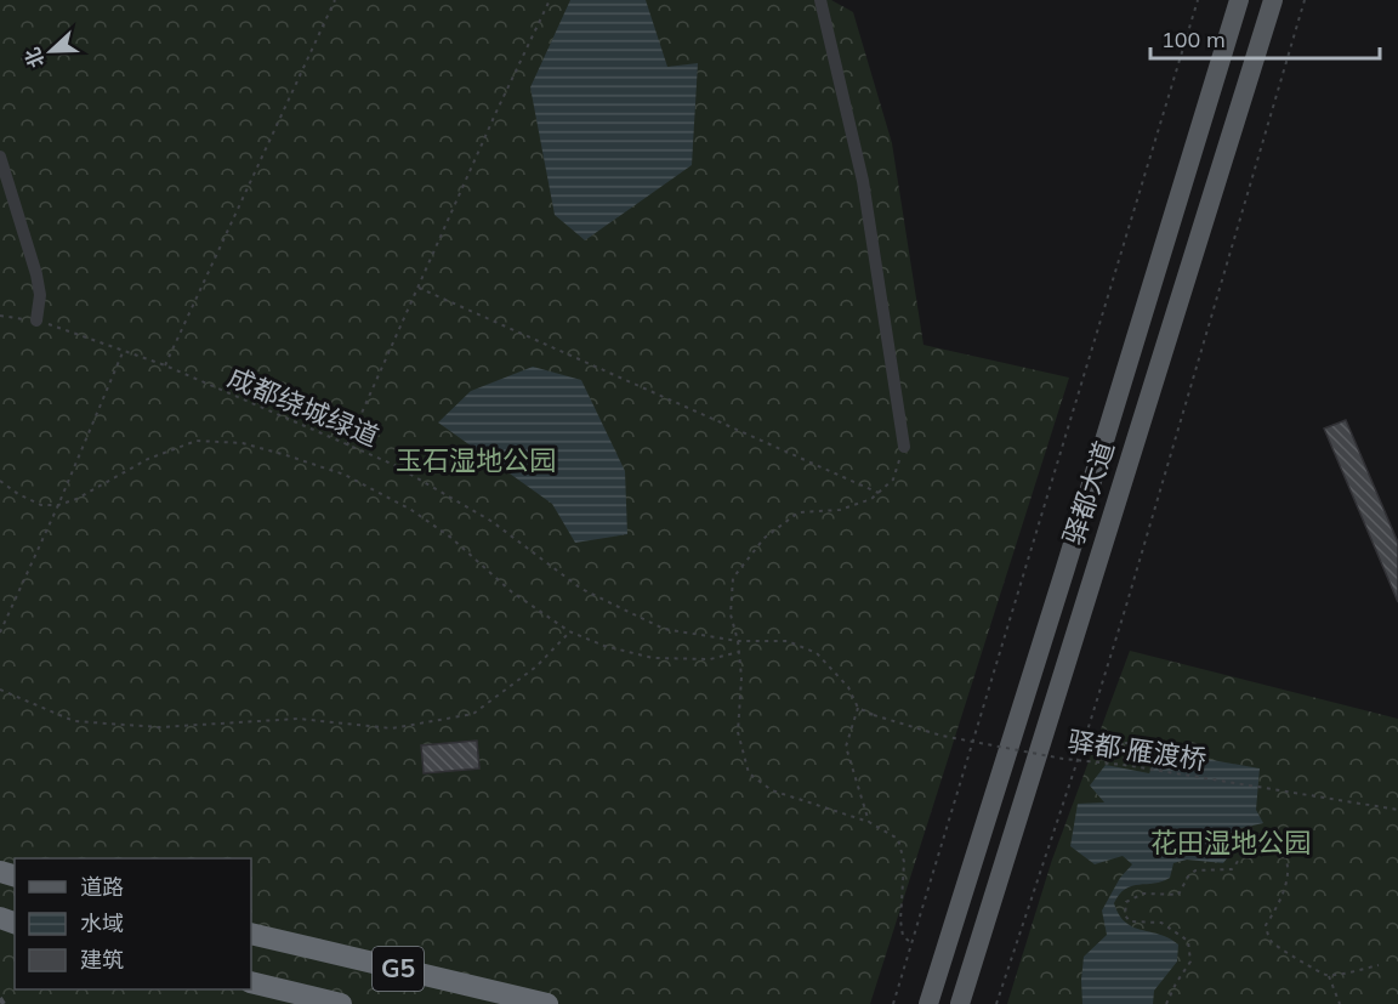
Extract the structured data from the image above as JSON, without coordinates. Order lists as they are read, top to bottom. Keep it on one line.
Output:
{"streets":{"highway":["G5"],"main road":["驿都大道"],"path":["成都绕城绿道","驿都·雁渡桥"]},"crossings":[["成都绕城绿道","驿都·雁渡桥"]],"parks":["玉石湿地公园","花田湿地公园"],"legend":["道路","水域","建筑"],"scale_bar":"100 m","north":"left"}
